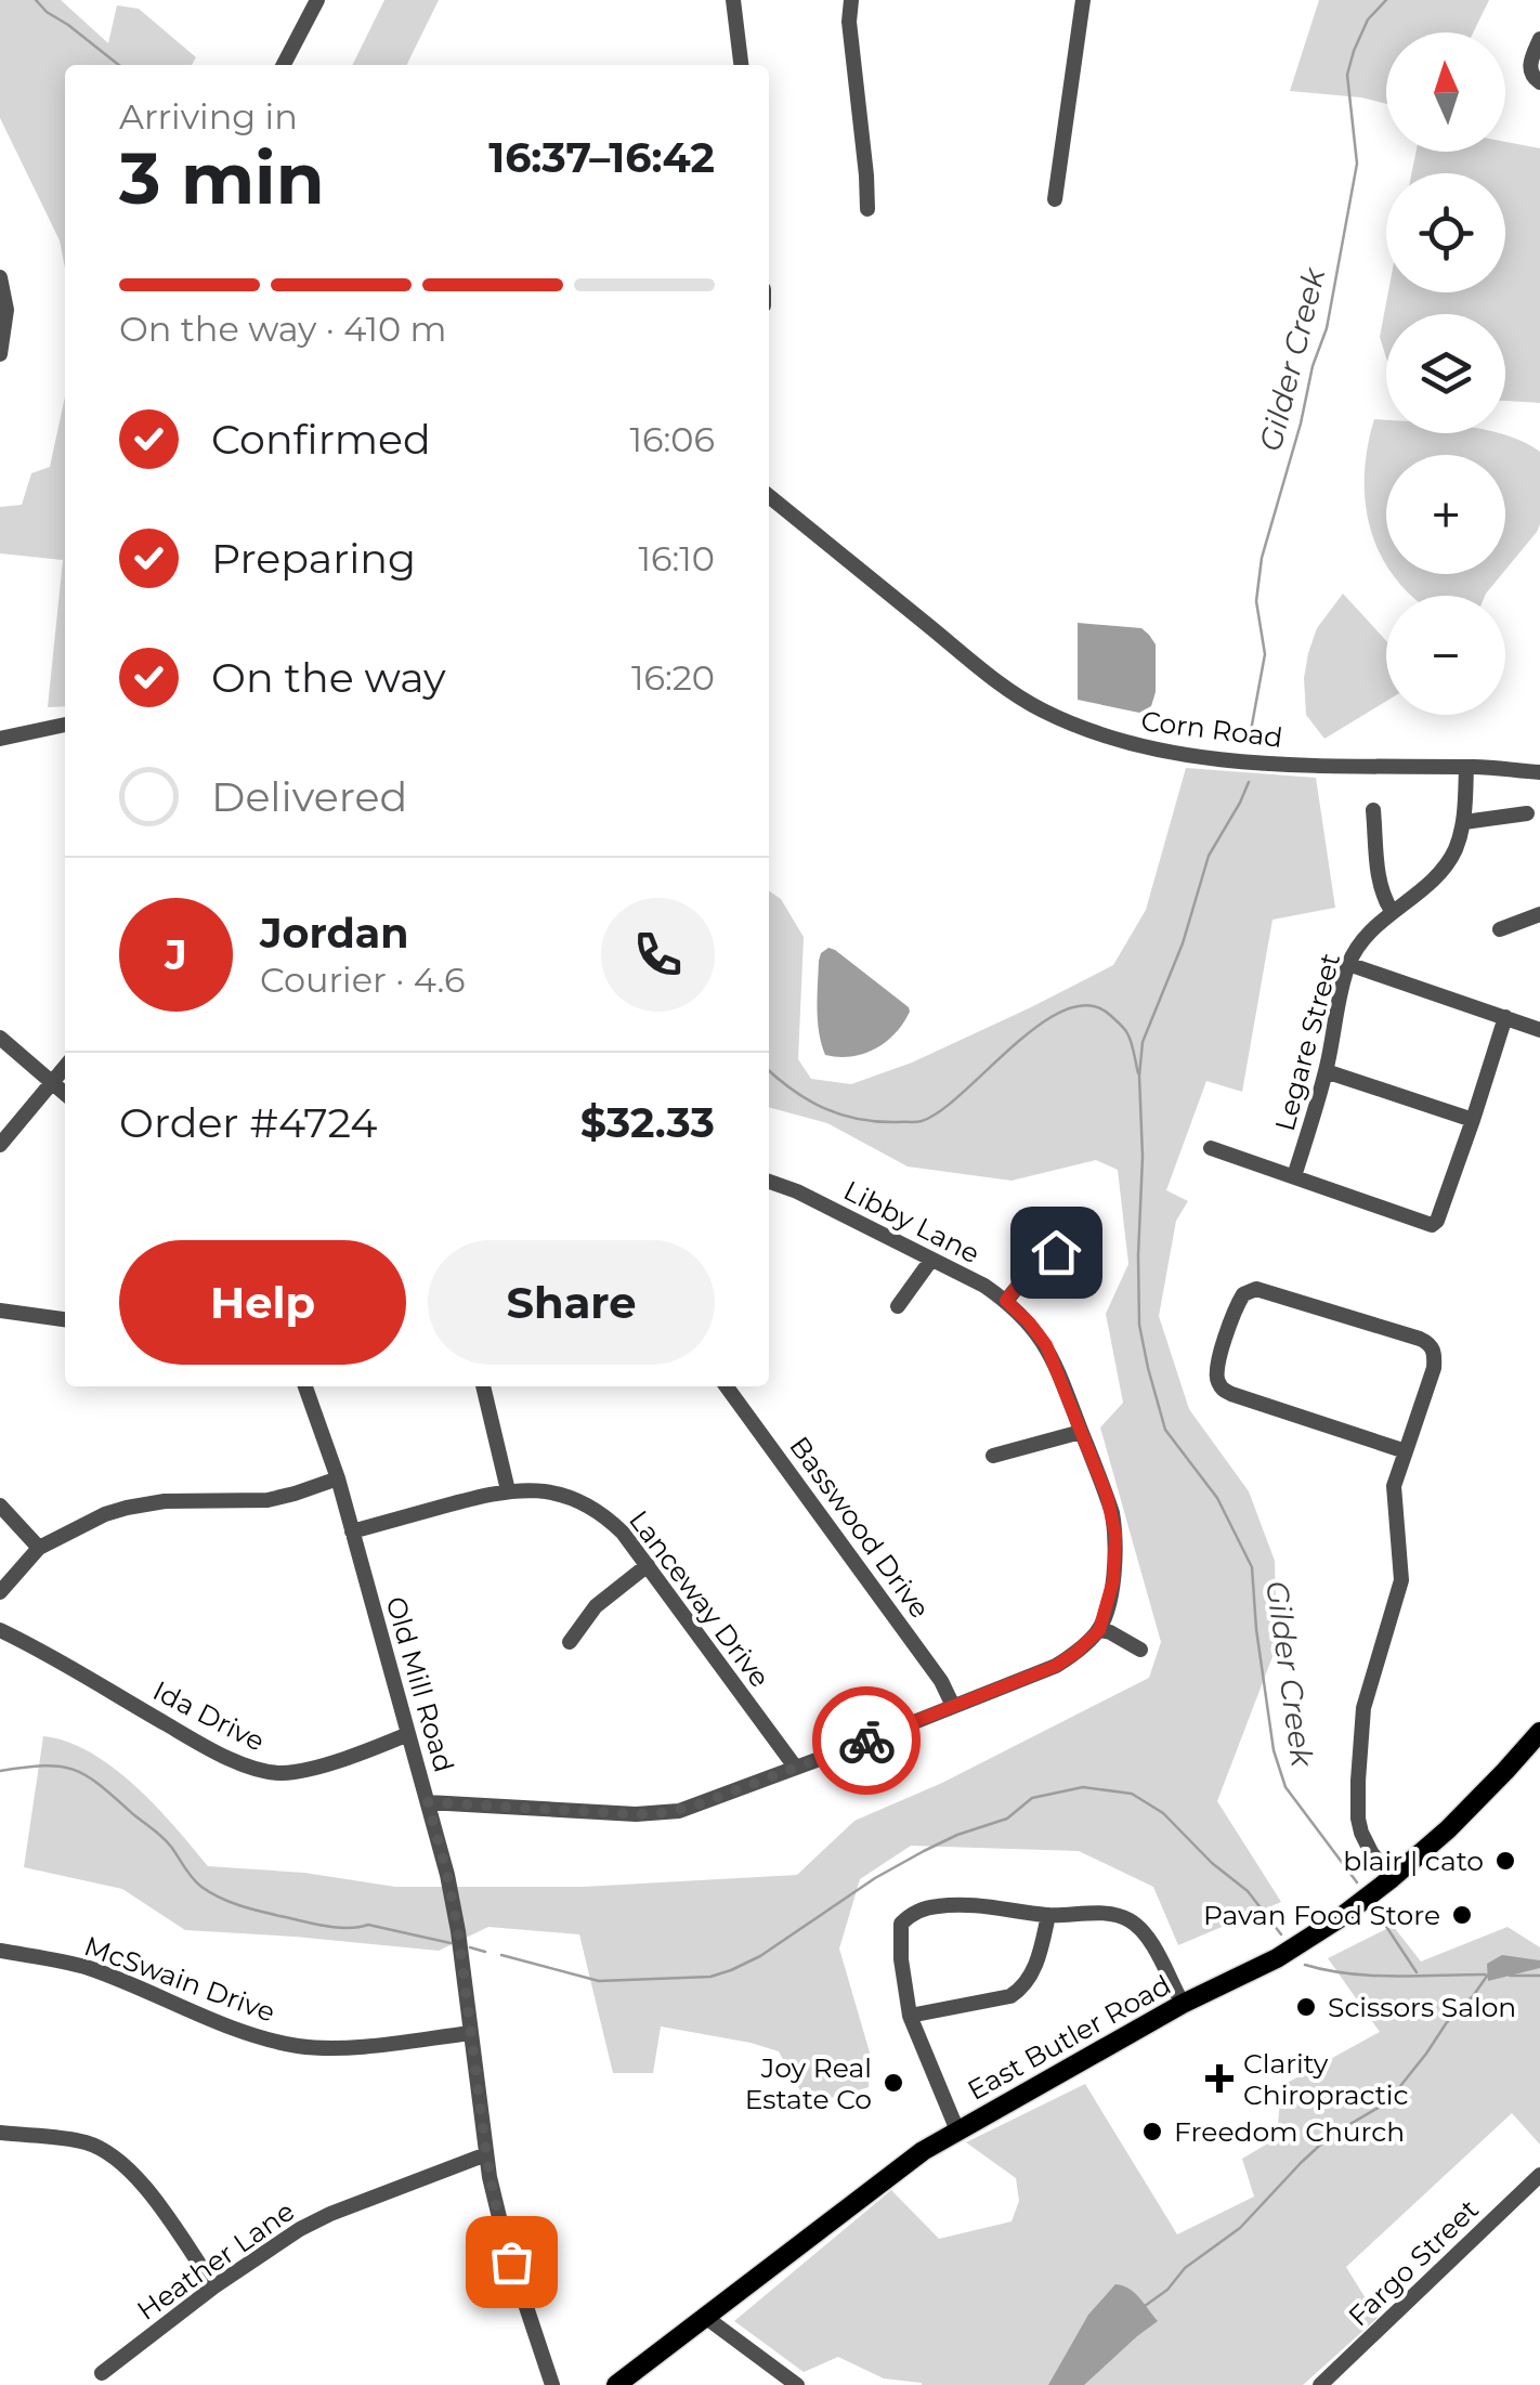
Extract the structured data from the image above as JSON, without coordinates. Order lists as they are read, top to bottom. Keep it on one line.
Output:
{"streets":{"main road":["East Butler Road"],"street":["Corn Road","Legare Street","Libby Lane","Basswood Drive","Lanceway Drive","Old Mill Road","Ida Drive","McSwain Drive","Heather Lane","Fargo Street"]},"crossings":[["Corn Road","Legare Street"],["Lanceway Drive","Old Mill Road"],["Old Mill Road","Ida Drive"],["Old Mill Road","McSwain Drive"],["Old Mill Road","Heather Lane"]],"water":["Gilder Creek"],"places":{"other":["blair | cato","Pavan Food Store","Scissors Salon","Joy Real Estate Co","Freedom Church"],"health":["Clarity Chiropractic"]},"north":"top","page":{"map_buttons":["+","−"],"heading":["3 min","Arriving in","16:37–16:42"],"panel":["Jordan","Courier · 4.6","Order #4724","$32.33"],"bar":"On the way · 410 m","list":[["Confirmed","16:06"],["Preparing","16:10"],["On the way","16:20"],"Delivered"],"round":"J","buttons":["Help","Share"]}}
